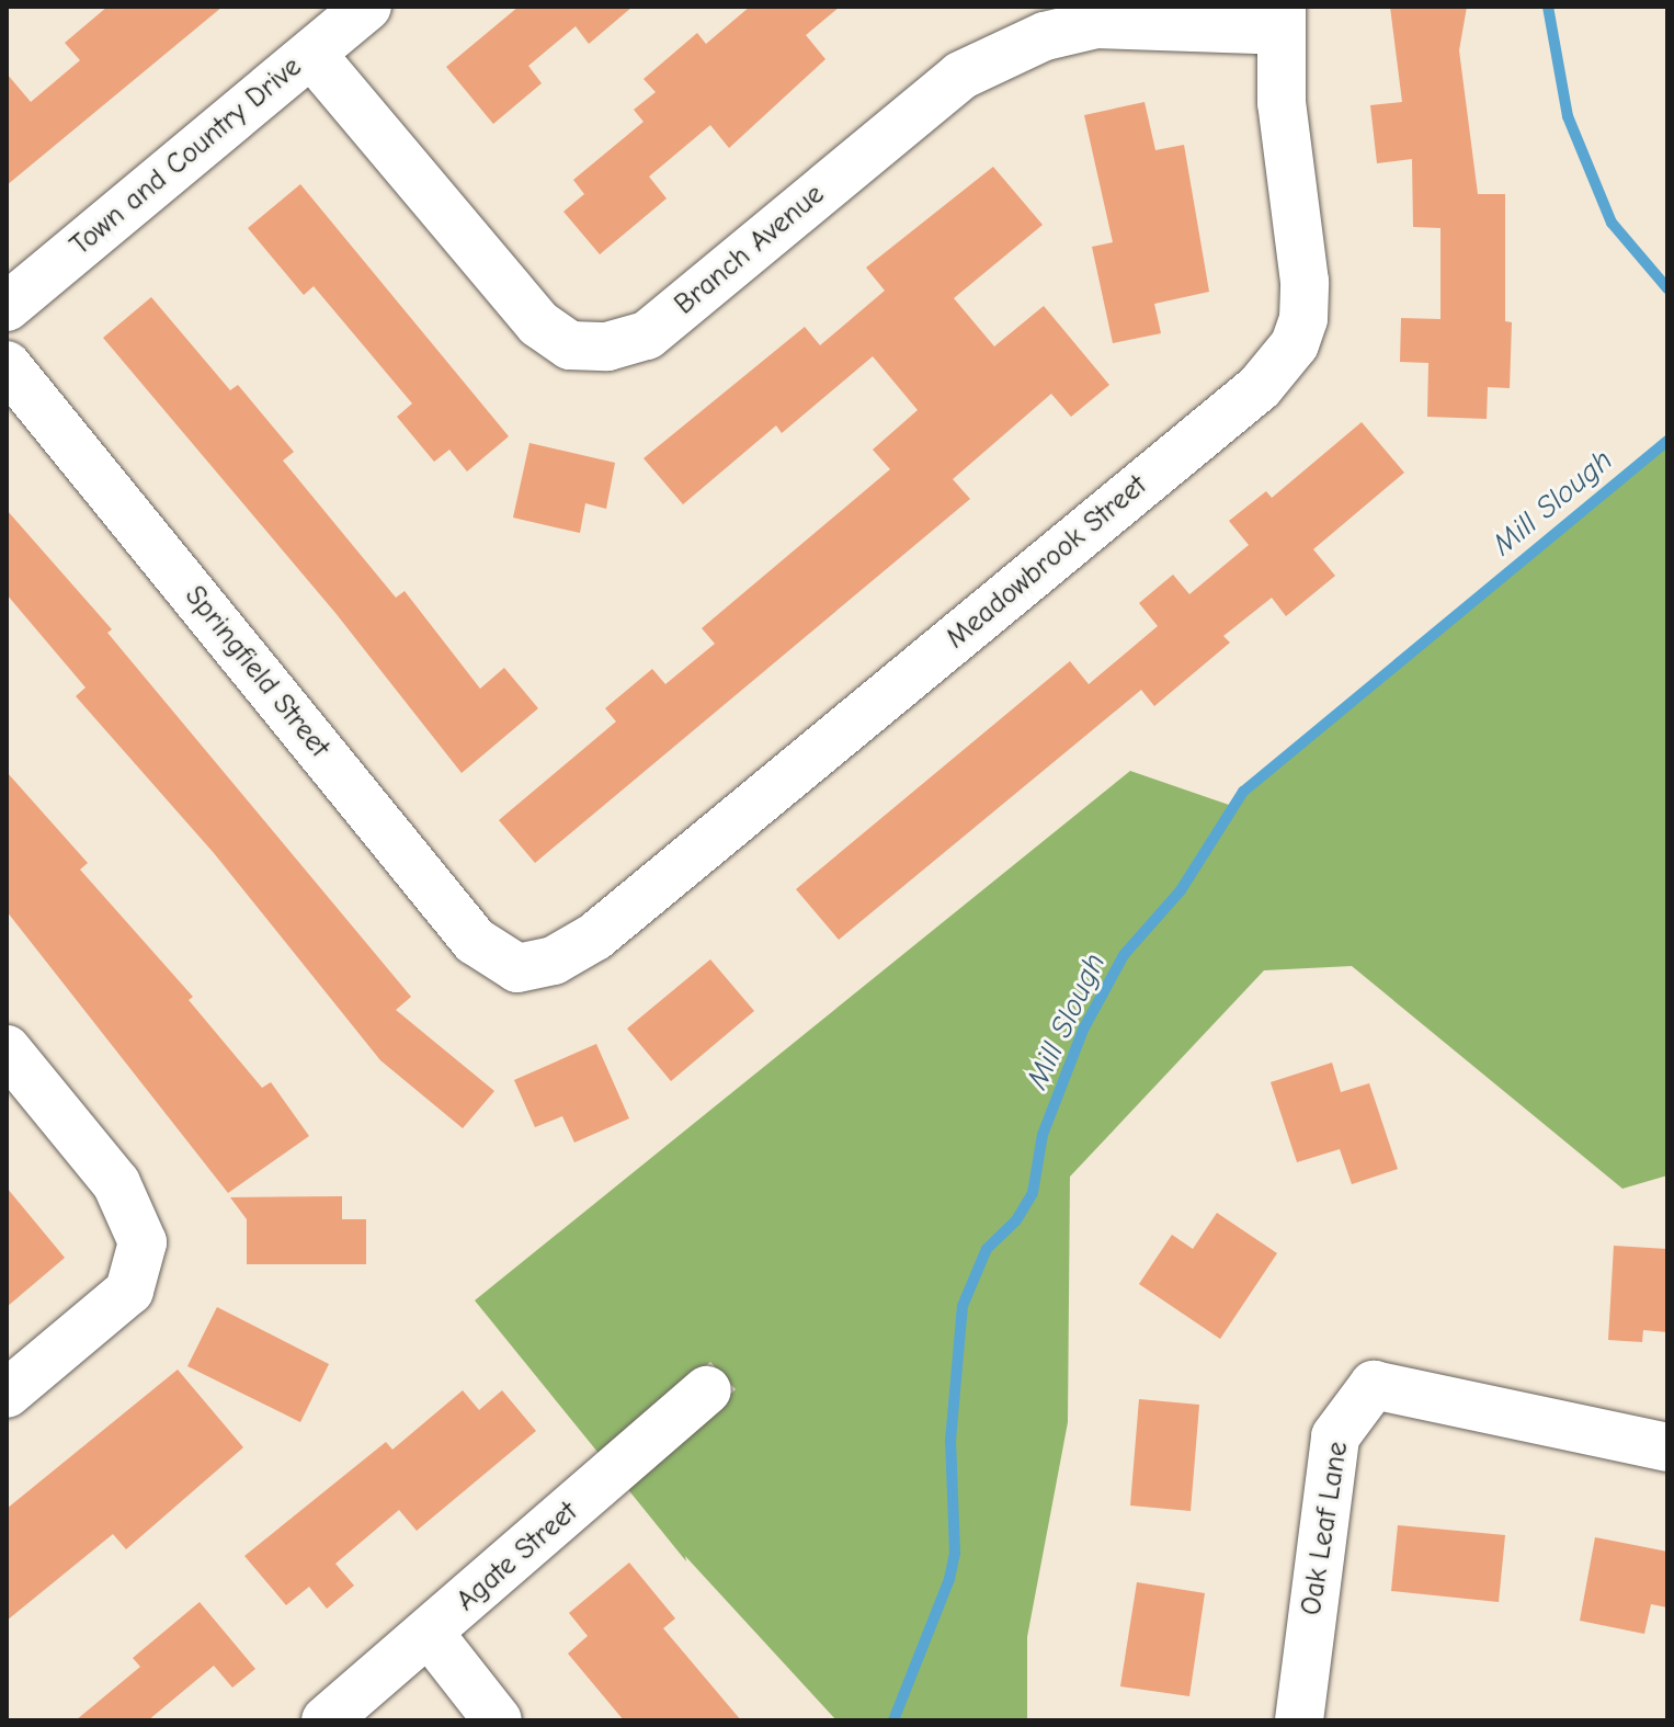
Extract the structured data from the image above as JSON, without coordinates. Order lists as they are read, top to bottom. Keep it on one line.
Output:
{"streets":{"street":["Town and Country Drive","Branch Avenue","Meadowbrook Street","Springfield Street","Oak Leaf Lane","Agate Street"]},"crossings":[["Town and Country Drive","Branch Avenue"],["Branch Avenue","Meadowbrook Street"],["Meadowbrook Street","Springfield Street"]],"water":["Mill Slough"]}
